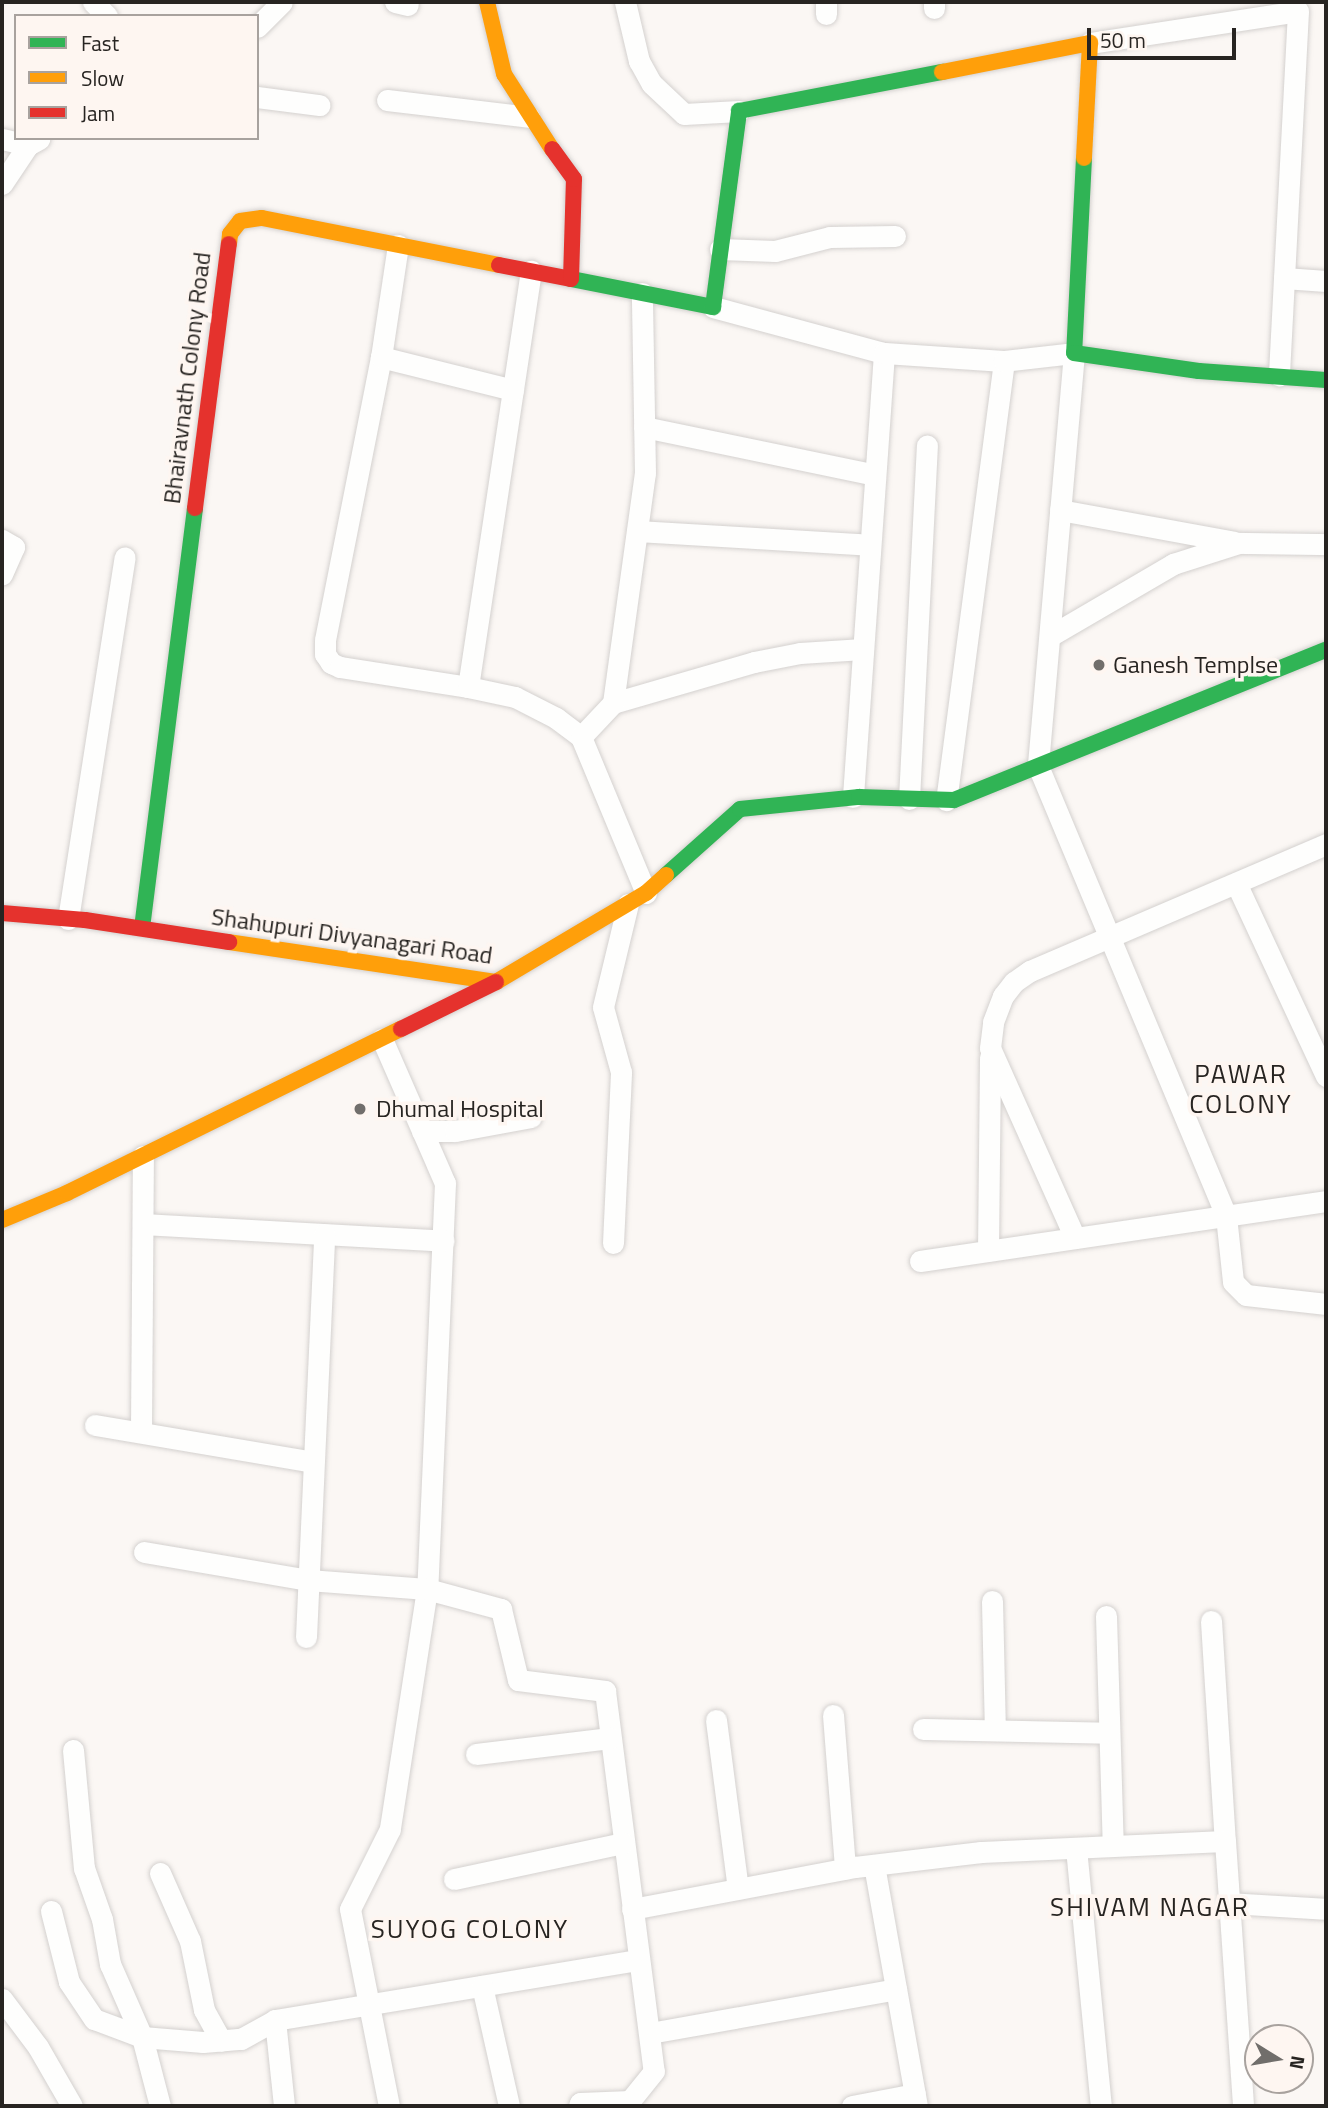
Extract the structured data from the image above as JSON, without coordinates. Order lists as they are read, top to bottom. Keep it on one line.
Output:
{"streets":{"street":["Bhairavnath Colony Road","Shahupuri Divyanagari Road"]},"crossings":[["Bhairavnath Colony Road","Shahupuri Divyanagari Road"]],"districts":["PAWAR COLONY","SHIVAM NAGAR","SUYOG COLONY"],"places":["Ganesh Templse","Dhumal Hospital"],"legend":["Fast","Slow","Jam"],"scale_bar":"50 m","north":"right"}
